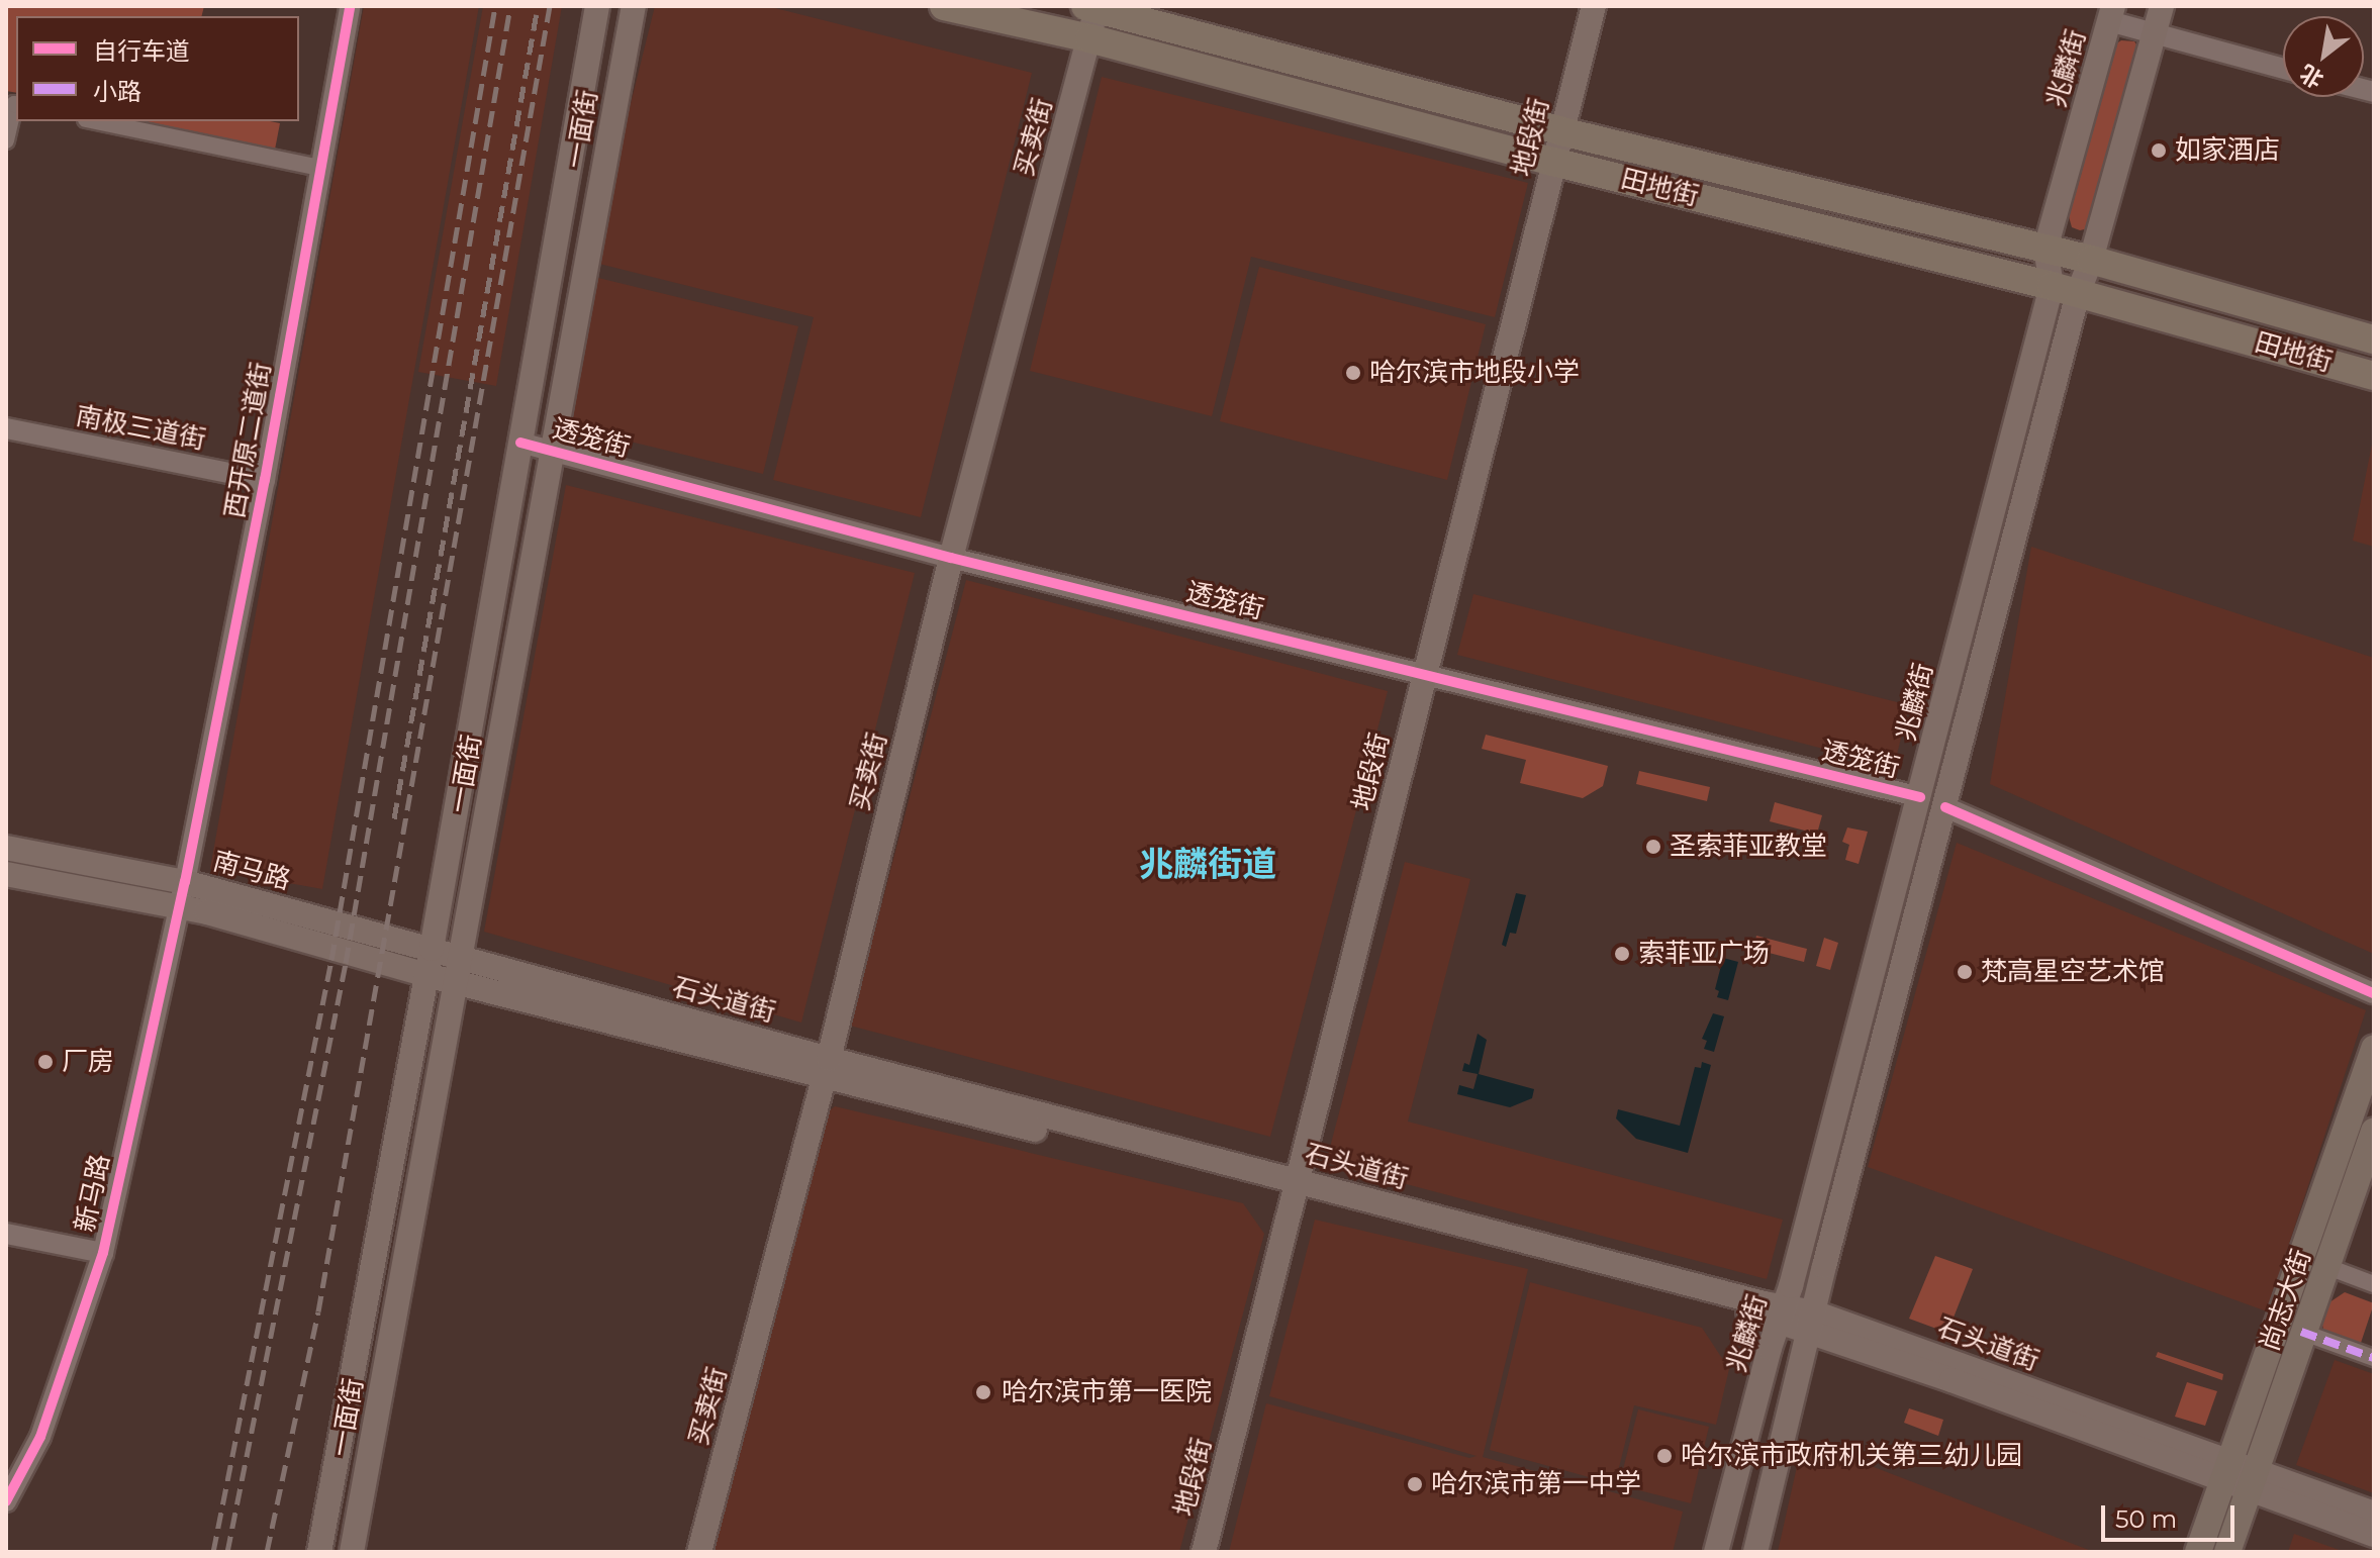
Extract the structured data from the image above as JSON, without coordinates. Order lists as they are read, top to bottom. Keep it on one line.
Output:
{"streets":{"highway":["田地街"],"main road":["兆麟街","一面街","买卖街","地段街","南马路","石头道街","尚志大街"],"street":["南极三道街","透笼街","西开原二道街","新马路"]},"crossings":[["兆麟街","田地街"],["兆麟街","透笼街"],["兆麟街","石头道街"],["一面街","透笼街"],["一面街","南马路"],["一面街","石头道街"],["买卖街","田地街"],["买卖街","透笼街"],["买卖街","石头道街"],["地段街","田地街"],["地段街","透笼街"],["地段街","石头道街"],["南极三道街","西开原二道街"],["西开原二道街","南马路"],["西开原二道街","新马路"],["南马路","石头道街"],["南马路","新马路"],["石头道街","尚志大街"]],"districts":["兆麟街道"],"places":["如家酒店","哈尔滨市地段小学","圣索菲亚教堂","索菲亚广场","梵高星空艺术馆","厂房","哈尔滨市第一医院","哈尔滨市政府机关第三幼儿园","哈尔滨市第一中学"],"legend":["自行车道","小路"],"scale_bar":"50 m","north":"bottom left"}
